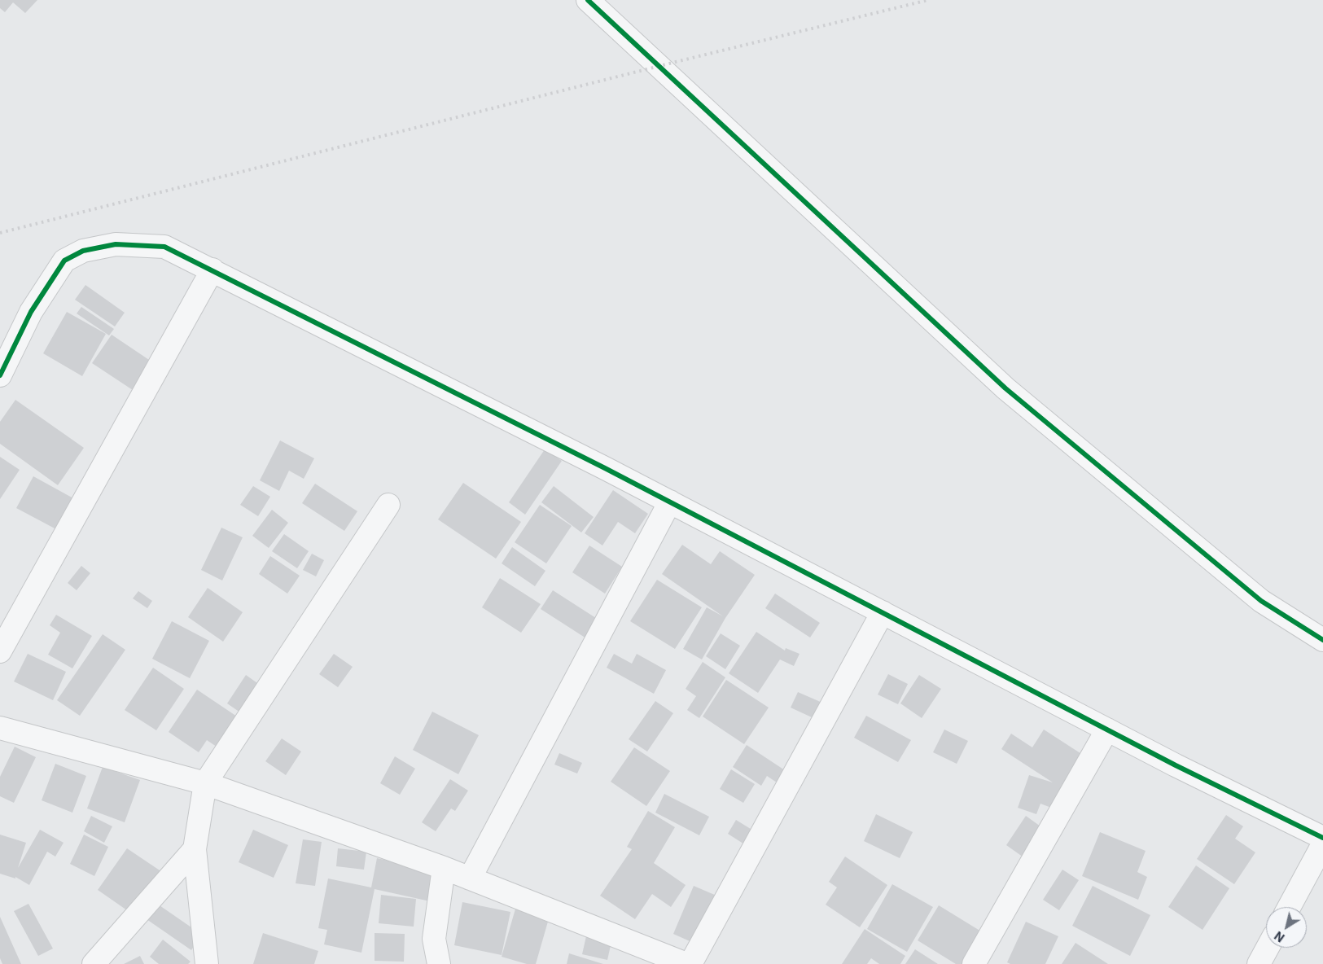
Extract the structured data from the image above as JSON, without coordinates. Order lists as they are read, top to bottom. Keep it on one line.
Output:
{"north":"bottom left"}
